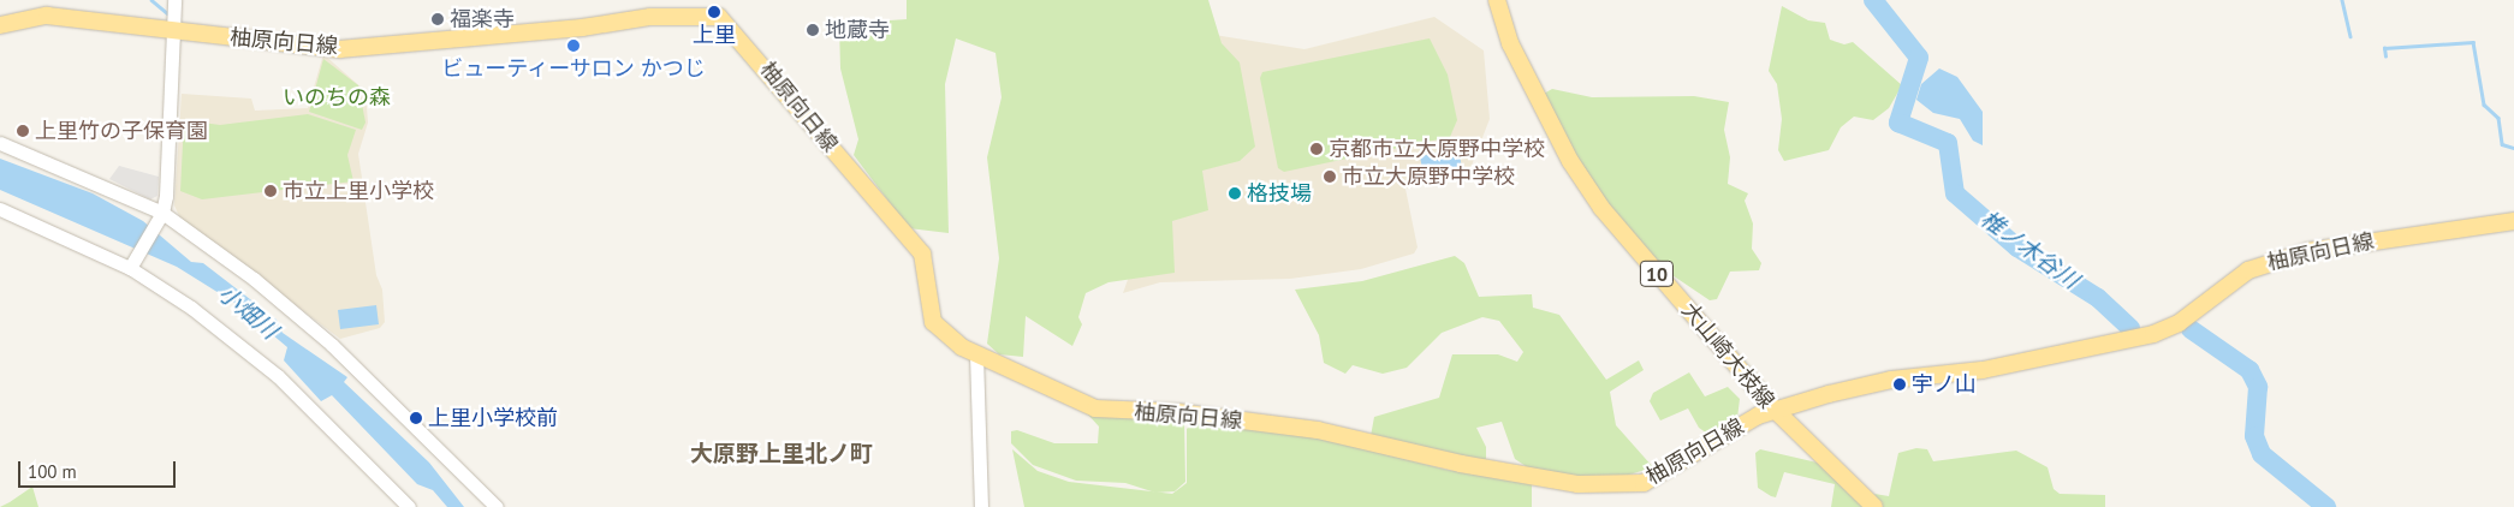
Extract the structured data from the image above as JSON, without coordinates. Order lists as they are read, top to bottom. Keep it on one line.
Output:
{"streets":{"main road":["柚原向日線","10","大山崎大枝線"]},"crossings":[["柚原向日線","大山崎大枝線"]],"districts":["大原野上里北ノ町"],"water":["椎ノ木谷川","小畑川"],"parks":["いのちの森"],"places":["上里","福楽寺","地蔵寺","ビューティーサロン かつじ","上里竹の子保育園","京都市立大原野中学校","市立大原野中学校","市立上里小学校","格技場","宇ノ山","上里小学校前"],"scale_bar":"100 m"}
